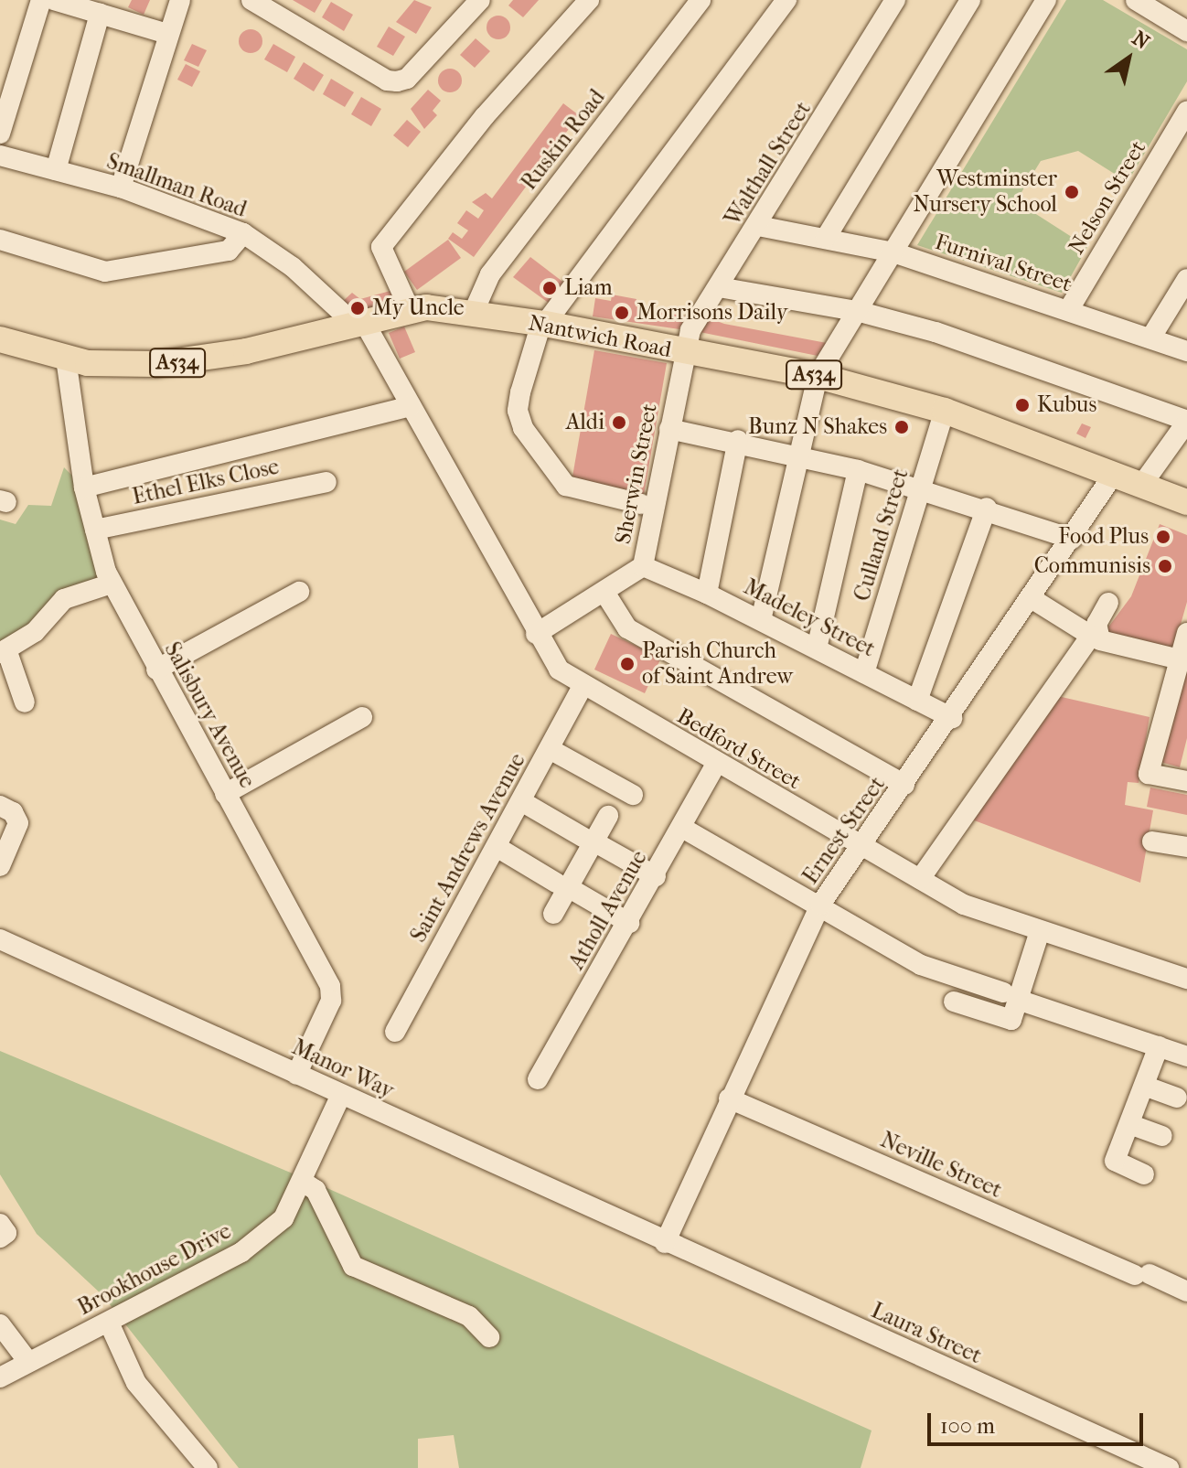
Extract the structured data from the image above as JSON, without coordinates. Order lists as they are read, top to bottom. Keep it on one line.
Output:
{"streets":{"main road":["Nantwich Road","A534"],"street":["Ruskin Road","Walthall Street","Smallman Road","Nelson Street","Furnival Street","Sherwin Street","Ethel Elks Close","Culland Street","Madeley Street","Salisbury Avenue","Bedford Street","Ernest Street","Saint Andrews Avenue","Atholl Avenue","Manor Way","Neville Street","Brookhouse Drive","Laura Street"]},"crossings":[["Ruskin Road","Nantwich Road"],["Walthall Street","Furnival Street"],["Walthall Street","Nantwich Road"],["Walthall Street","Sherwin Street"],["Smallman Road","Nantwich Road"],["Smallman Road","Bedford Street"],["Nelson Street","Furnival Street"],["Nantwich Road","Sherwin Street"],["Nantwich Road","Culland Street"],["Nantwich Road","Salisbury Avenue"],["Nantwich Road","Bedford Street"],["Nantwich Road","Ernest Street"],["Sherwin Street","Madeley Street"],["Sherwin Street","Bedford Street"],["Ethel Elks Close","Salisbury Avenue"],["Culland Street","Madeley Street"],["Madeley Street","Ernest Street"],["Salisbury Avenue","Manor Way"],["Bedford Street","Ernest Street"],["Bedford Street","Saint Andrews Avenue"],["Bedford Street","Atholl Avenue"],["Ernest Street","Manor Way"],["Ernest Street","Neville Street"],["Ernest Street","Laura Street"],["Manor Way","Brookhouse Drive"],["Manor Way","Laura Street"]],"places":["Westminster Nursery School","Liam","My Uncle","Morrisons Daily","Kubus","Aldi","Bunz N Shakes","Food Plus","Communisis","Parish Church of Saint Andrew"],"scale_bar":"100 m","north":"top right"}
